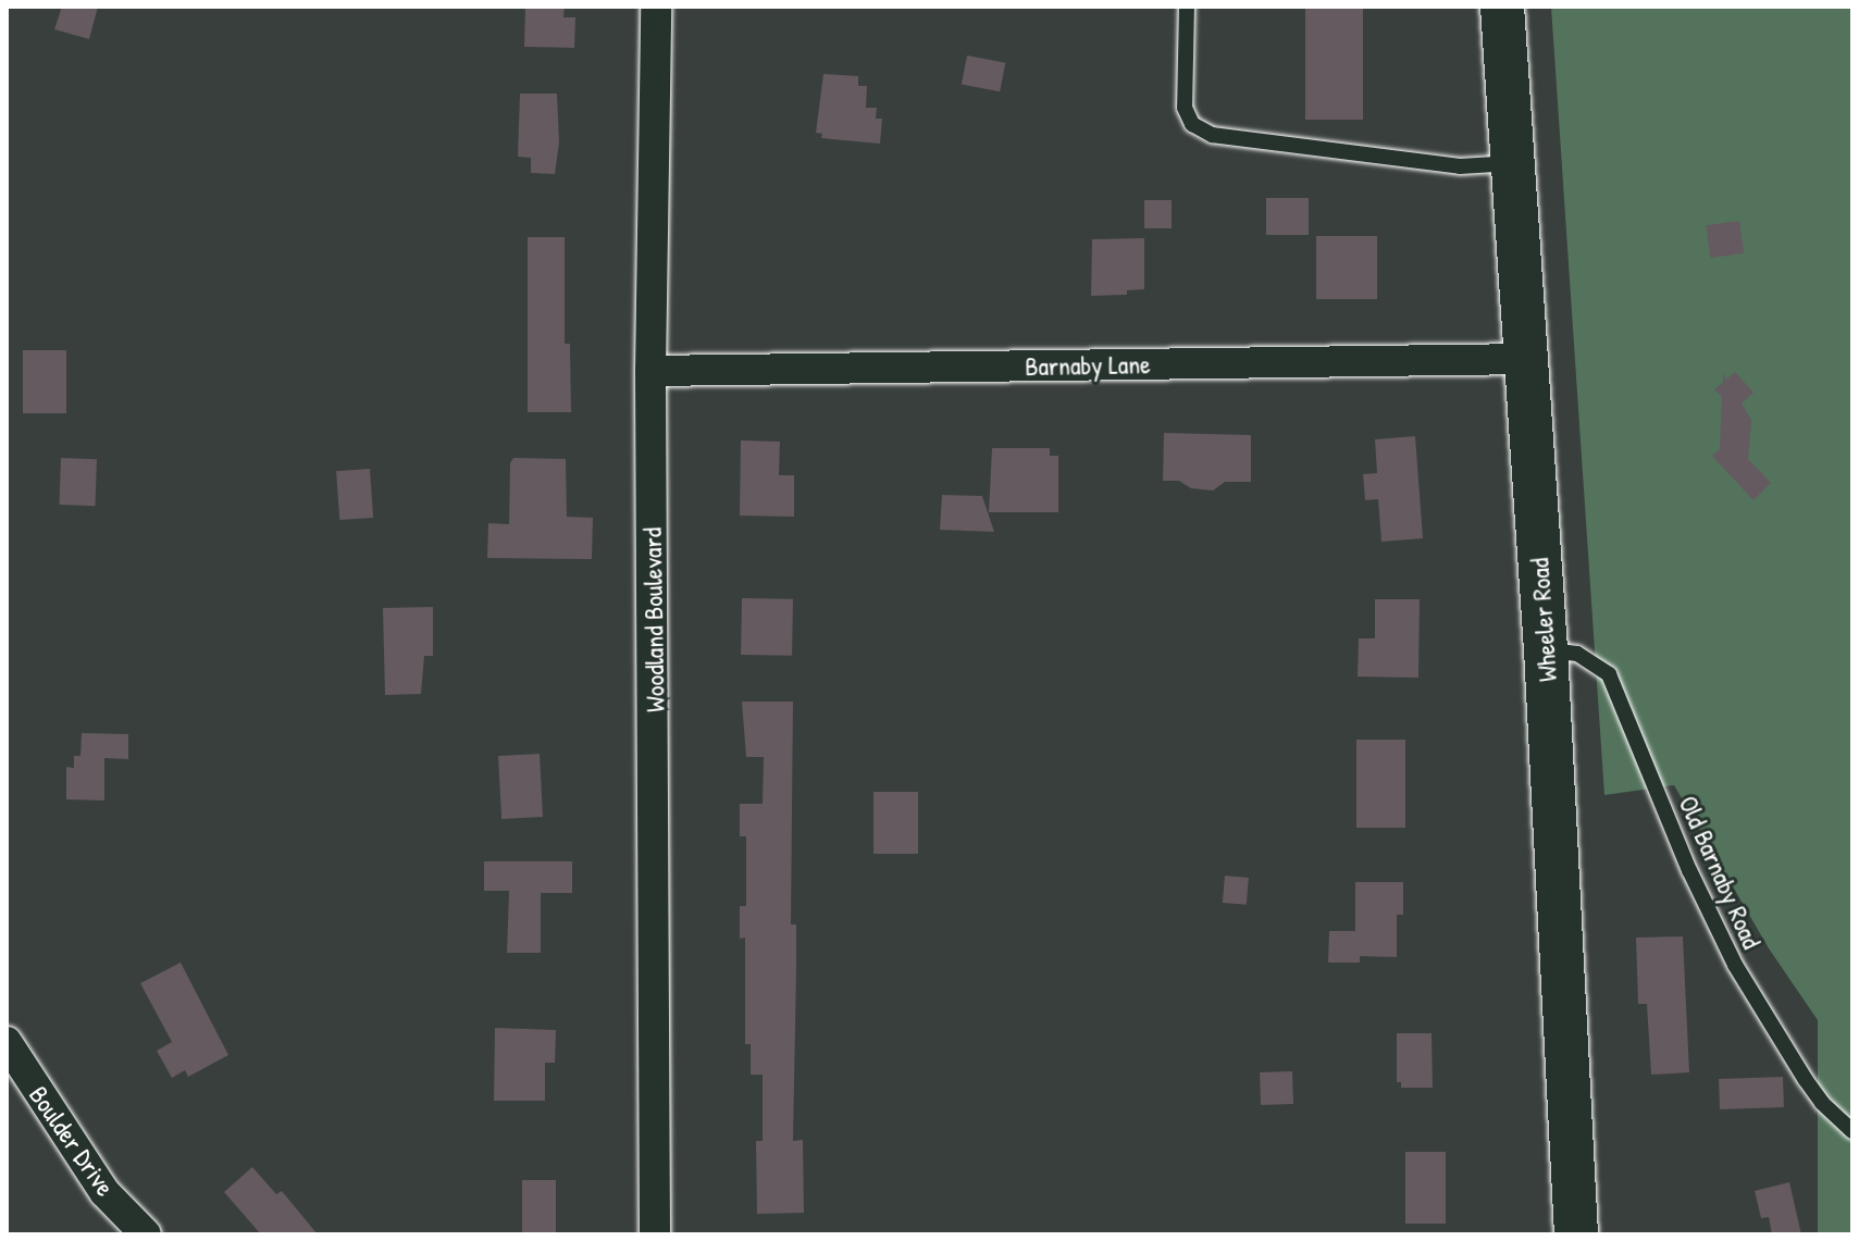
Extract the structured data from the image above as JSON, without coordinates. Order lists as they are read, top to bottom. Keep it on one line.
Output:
{"streets":{"main road":["Wheeler Road"],"street":["Barnaby Lane","Woodland Boulevard","Boulder Drive"],"lane":["Old Barnaby Road"]},"crossings":[["Barnaby Lane","Woodland Boulevard"],["Barnaby Lane","Wheeler Road"],["Wheeler Road","Old Barnaby Road"]]}
